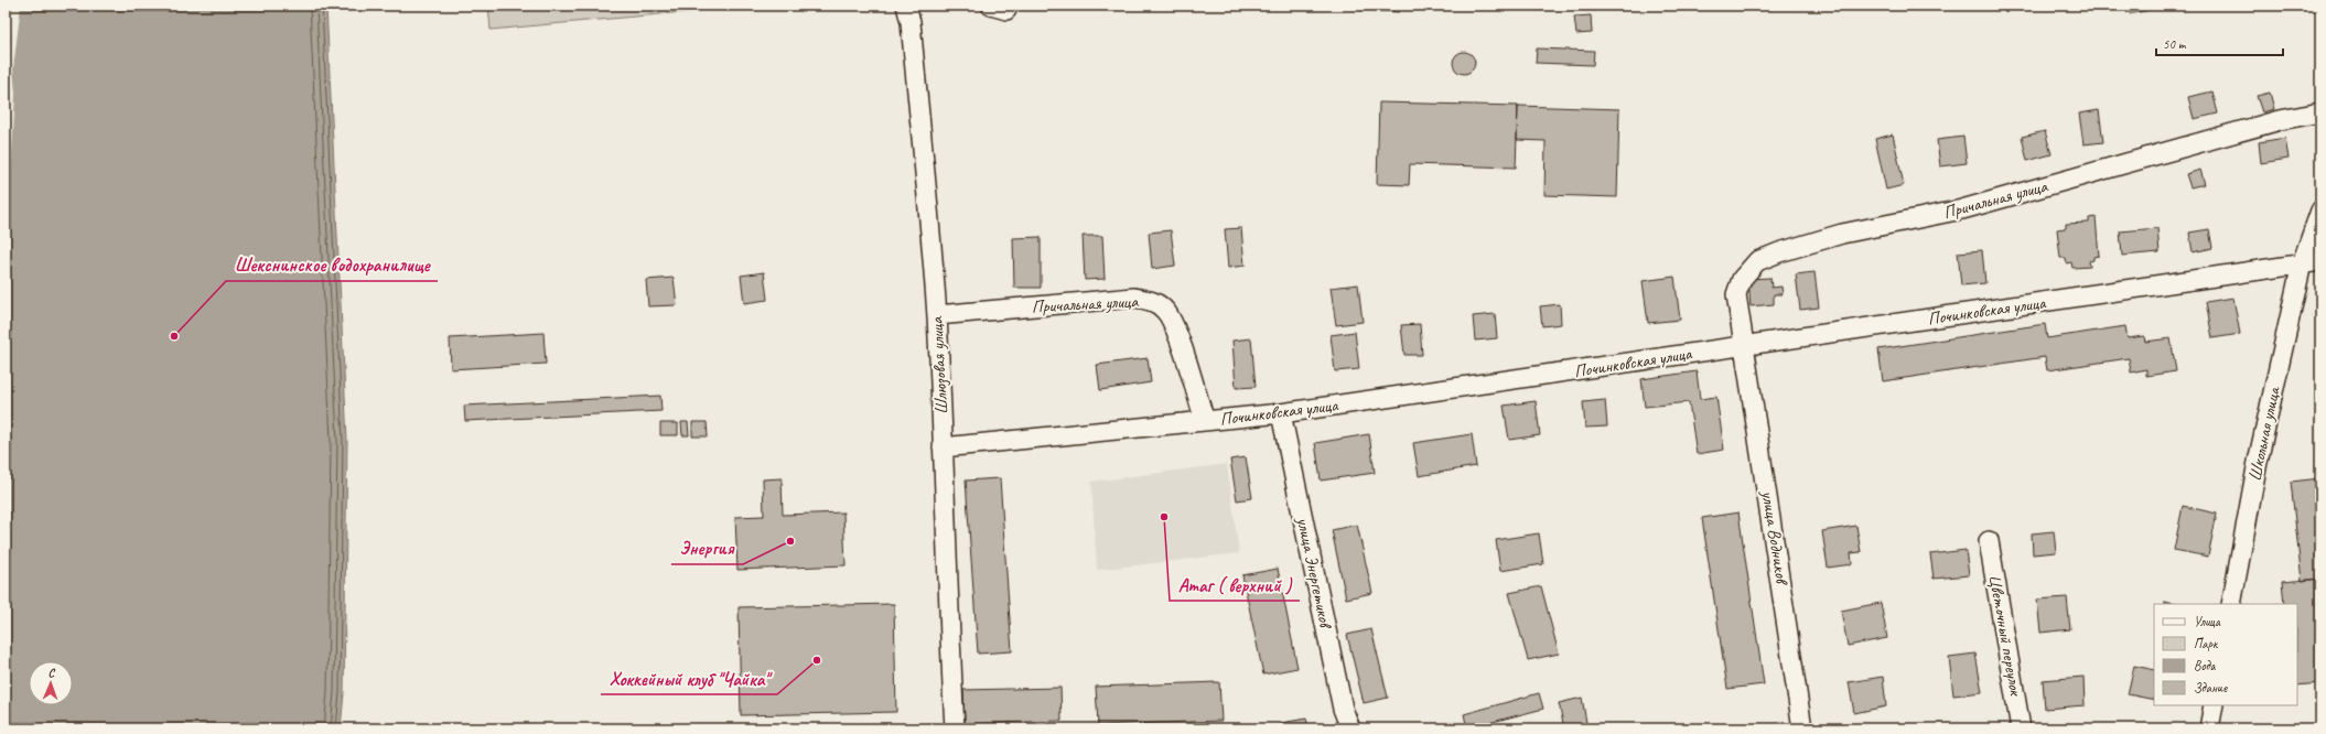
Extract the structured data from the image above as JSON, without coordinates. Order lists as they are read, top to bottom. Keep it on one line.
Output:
{"streets":{"street":["Причальная улица","Починковская улица","Шлюзовая улица","Школьная улица","улица Водников","улица Энергетиков","Цветочный переулок"]},"crossings":[["Причальная улица","Починковская улица"],["Причальная улица","Шлюзовая улица"],["Причальная улица","улица Водников"],["Починковская улица","Шлюзовая улица"],["Починковская улица","Школьная улица"],["Починковская улица","улица Водников"],["Починковская улица","улица Энергетиков"]],"places":["Шекснинское водохранилище","Атаг ( верхний )","Энергия","Хоккейный клуб \"Чайка\""],"legend":["Улица","Парк","Вода","Здание"],"scale_bar":"50 m","north":"top"}
